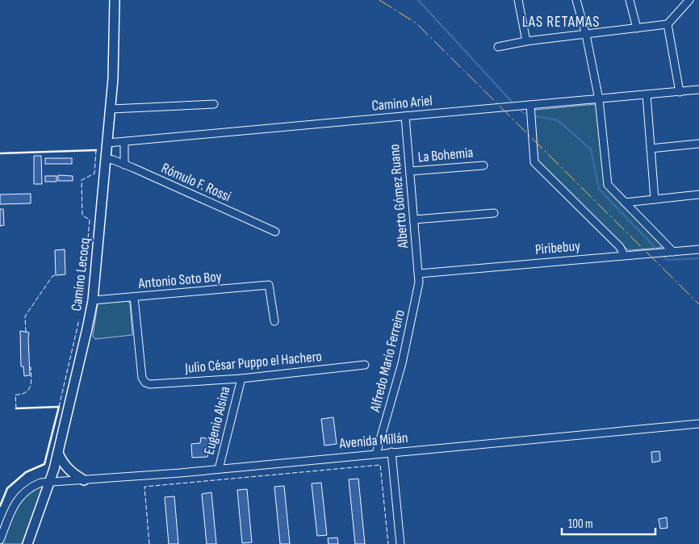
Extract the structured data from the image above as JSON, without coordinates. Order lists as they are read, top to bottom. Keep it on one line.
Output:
{"streets":{"main road":["Camino Lecocq"],"street":["Camino Ariel","La Bohemia","Rómulo F. Rossi","Alberto Gómez Ruano","Piribebuy","Antonio Soto Boy","Alfredo Mario Ferreiro","Julio César Puppo el Hachero","Eugenio Alsina","Avenida Millán"]},"crossings":[["Camino Ariel","Alberto Gómez Ruano"],["Camino Ariel","Camino Lecocq"],["La Bohemia","Alberto Gómez Ruano"],["Rómulo F. Rossi","Camino Lecocq"],["Alberto Gómez Ruano","Piribebuy"],["Alberto Gómez Ruano","Alfredo Mario Ferreiro"],["Piribebuy","Alfredo Mario Ferreiro"],["Camino Lecocq","Antonio Soto Boy"],["Camino Lecocq","Avenida Millán"],["Antonio Soto Boy","Julio César Puppo el Hachero"],["Alfredo Mario Ferreiro","Avenida Millán"],["Julio César Puppo el Hachero","Eugenio Alsina"],["Eugenio Alsina","Avenida Millán"]],"districts":["LAS RETAMAS"],"scale_bar":"100 m"}
